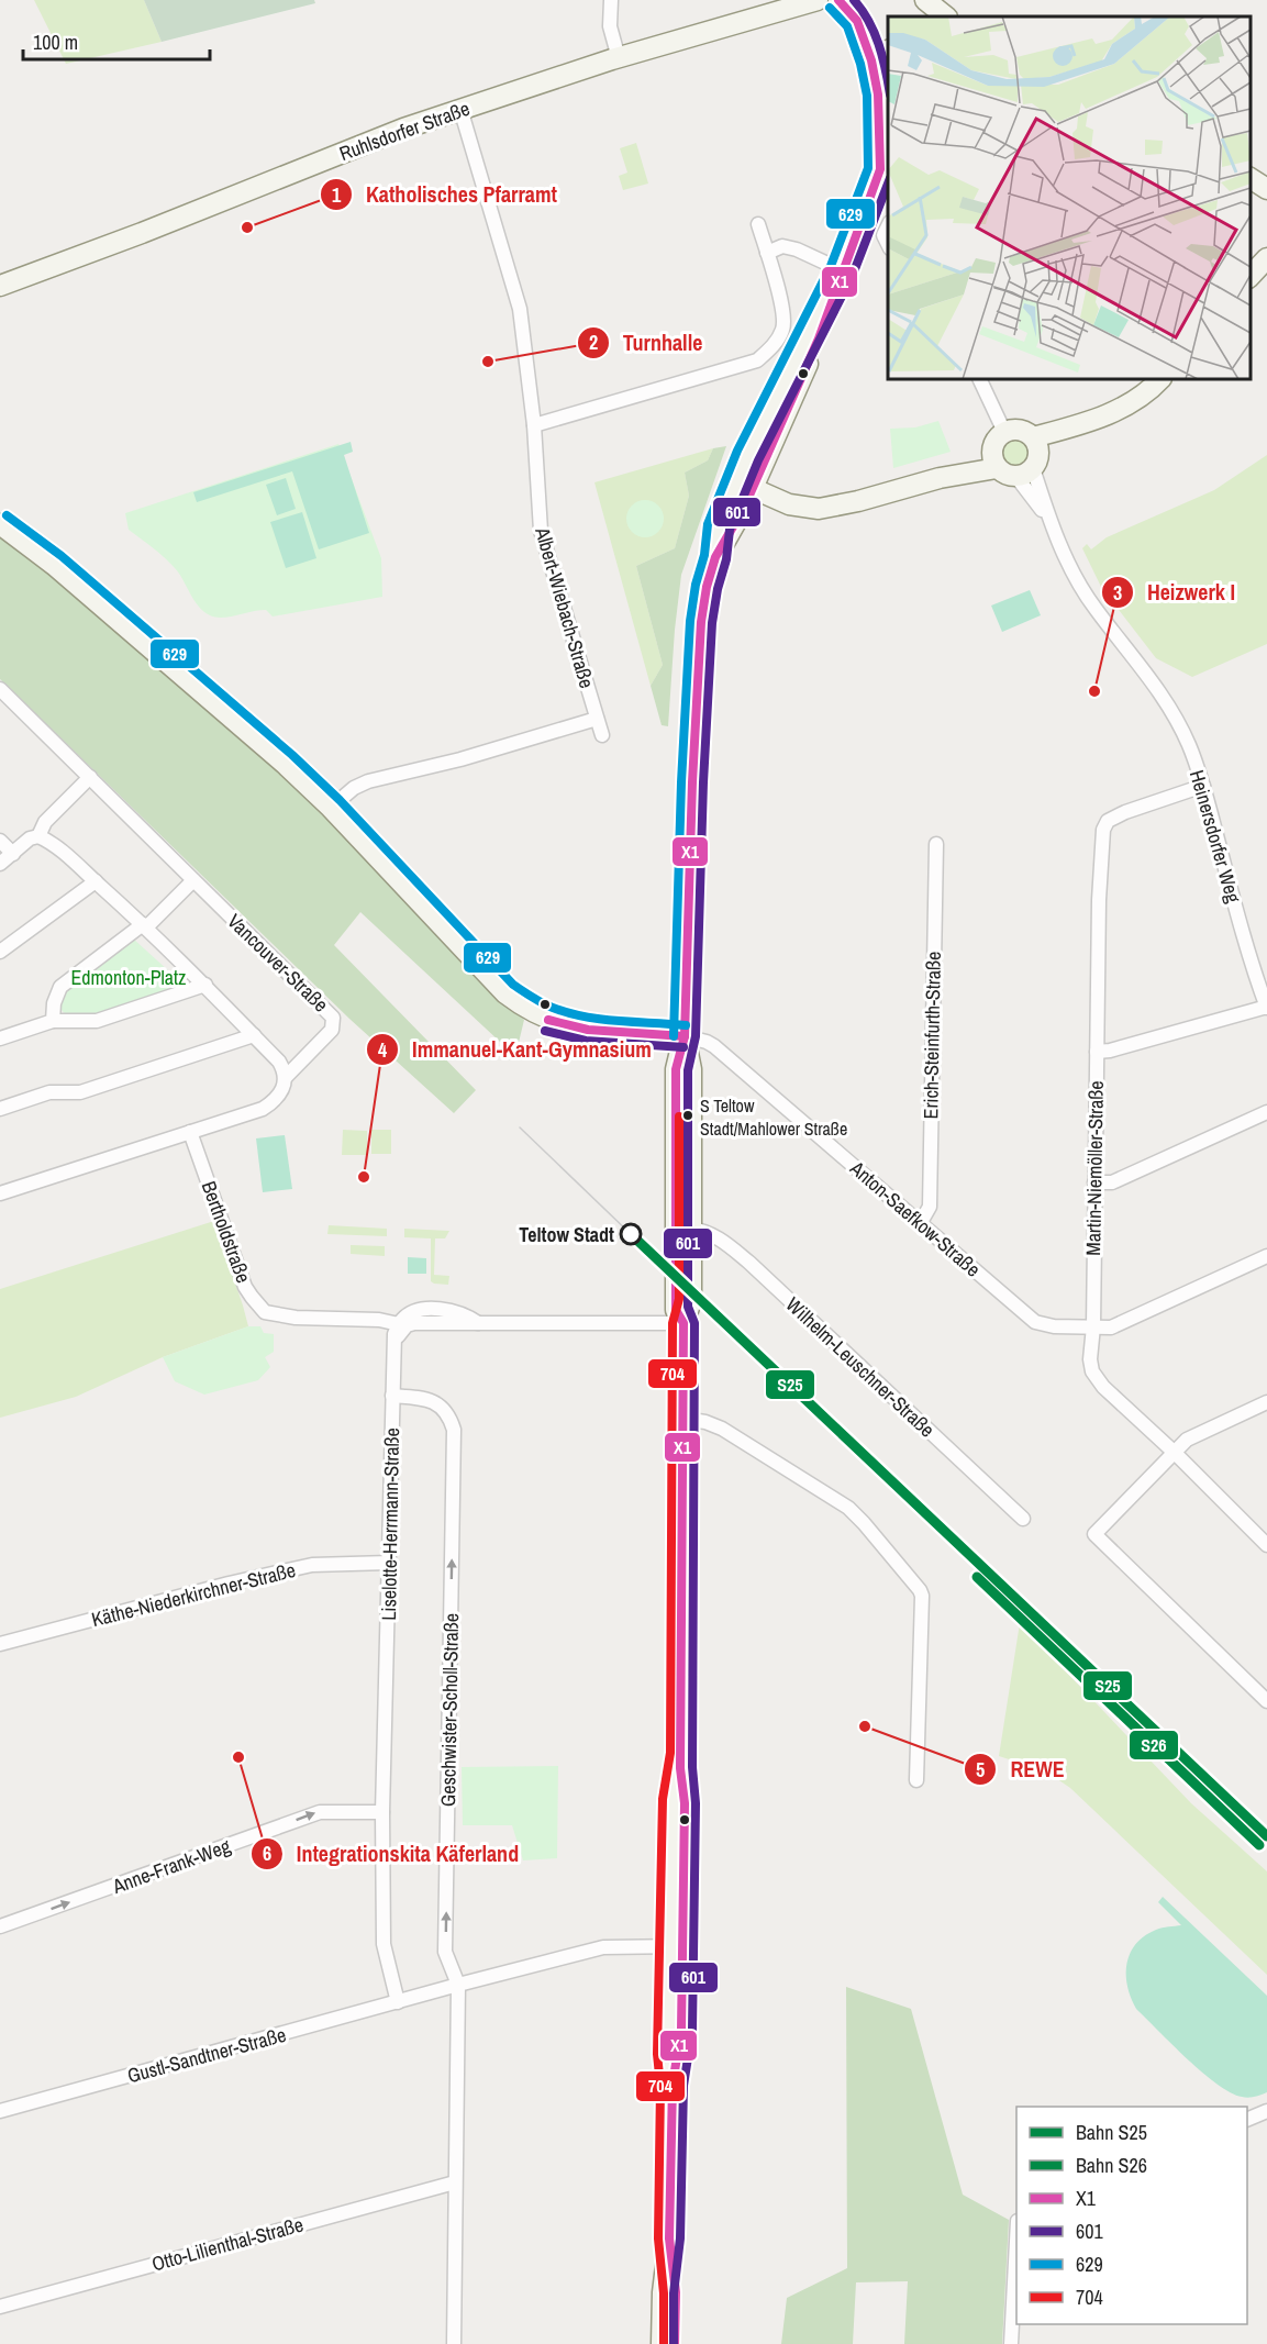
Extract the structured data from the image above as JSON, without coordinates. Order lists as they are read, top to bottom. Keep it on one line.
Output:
{"streets":{"main road":["Ruhlsdorfer Straße"],"street":["Albert-Wiebach-Straße","Heinersdorfer Weg","Vancouver-Straße","Erich-Steinfurth-Straße","Martin-Niemöller-Straße","Anton-Saefkow-Straße","Bertholdstraße","Wilhelm-Leuschner-Straße","Liselotte-Herrmann-Straße","Käthe-Niederkirchner-Straße","Geschwister-Scholl-Straße","Anne-Frank-Weg","Gustl-Sandtner-Straße","Otto-Lilienthal-Straße"]},"crossings":[["Ruhlsdorfer Straße","Albert-Wiebach-Straße"],["Heinersdorfer Weg","Martin-Niemöller-Straße"],["Vancouver-Straße","Bertholdstraße"],["Erich-Steinfurth-Straße","Anton-Saefkow-Straße"],["Martin-Niemöller-Straße","Anton-Saefkow-Straße"],["Bertholdstraße","Liselotte-Herrmann-Straße"],["Liselotte-Herrmann-Straße","Käthe-Niederkirchner-Straße"],["Liselotte-Herrmann-Straße","Geschwister-Scholl-Straße"],["Liselotte-Herrmann-Straße","Anne-Frank-Weg"],["Liselotte-Herrmann-Straße","Gustl-Sandtner-Straße"],["Geschwister-Scholl-Straße","Gustl-Sandtner-Straße"],["Geschwister-Scholl-Straße","Otto-Lilienthal-Straße"]],"one_way":["Geschwister-Scholl-Straße","Anne-Frank-Weg"],"parks":["Edmonton-Platz"],"places":["Katholisches Pfarramt","Turnhalle","Heizwerk I","S Teltow Stadt/Mahlower Straße","Immanuel-Kant-Gymnasium","Teltow Stadt","REWE","Integrationskita Käferland"],"lines":["transit line X1","transit line 601","transit line 629","transit line 704","rail line S25","rail line S26"],"legend":["Bahn S25","Bahn S26","X1","601","629","704"],"scale_bar":"100 m"}
